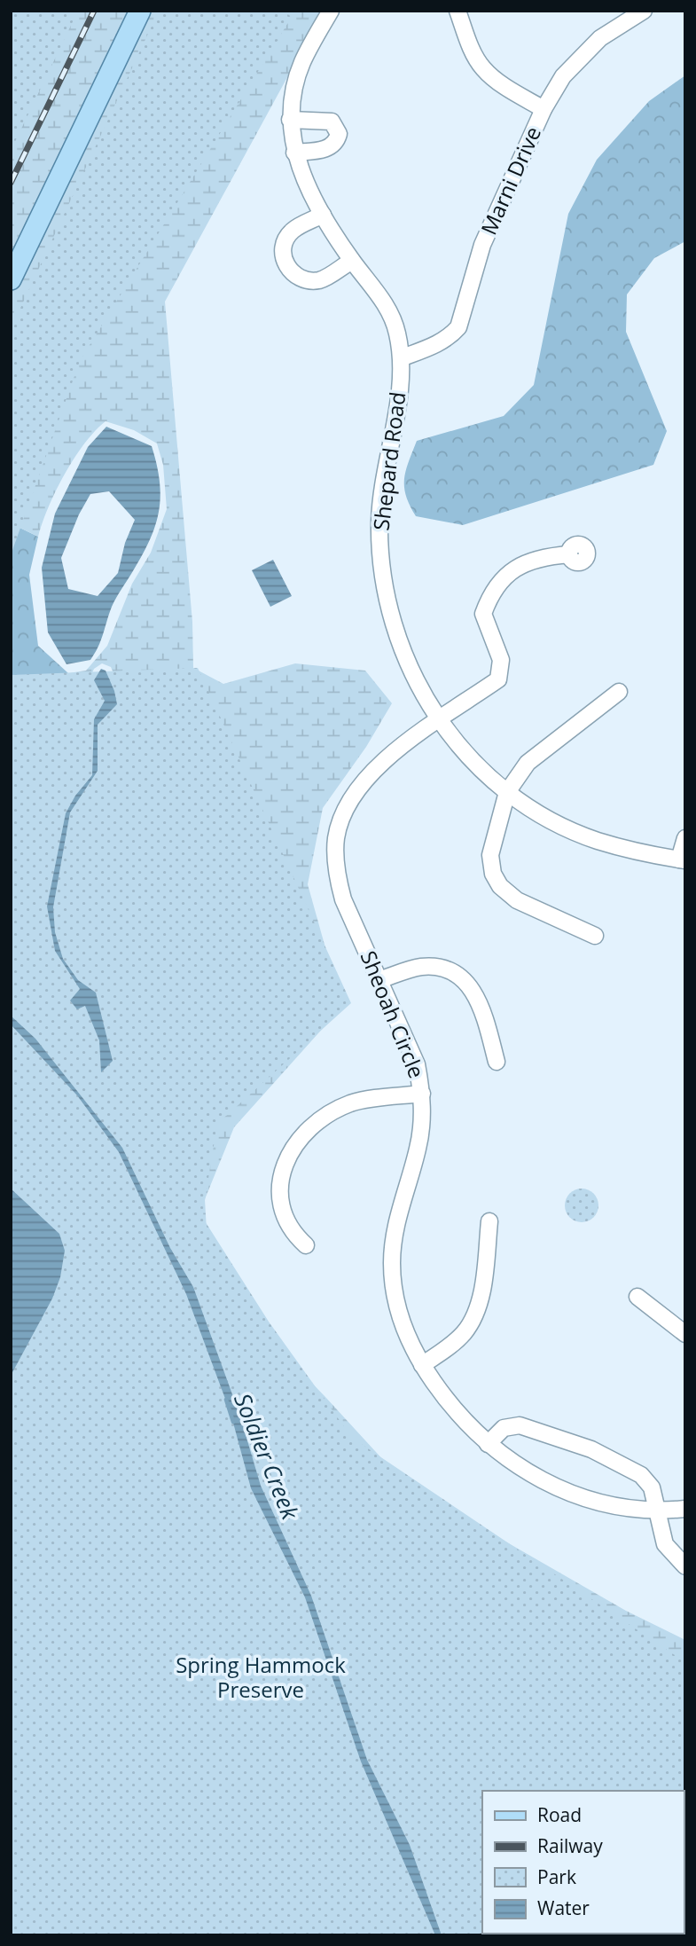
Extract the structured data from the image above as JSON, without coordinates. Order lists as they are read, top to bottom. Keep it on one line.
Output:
{"streets":{"street":["Marni Drive","Shepard Road","Sheoah Circle"]},"crossings":[["Marni Drive","Shepard Road"],["Shepard Road","Sheoah Circle"]],"water":["Soldier Creek"],"parks":["Spring Hammock Preserve"],"legend":["Road","Railway","Park","Water"]}
